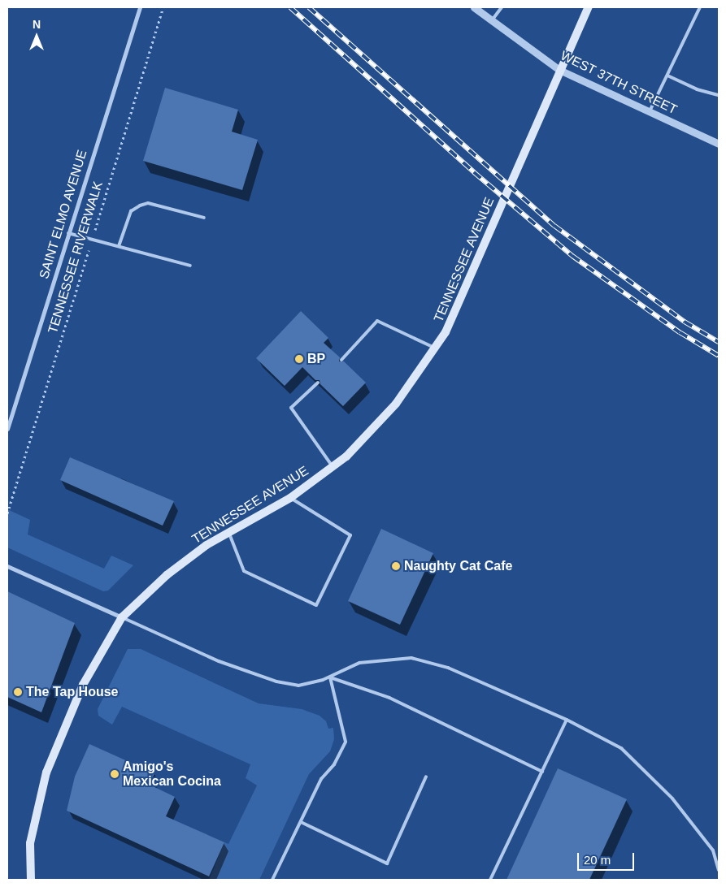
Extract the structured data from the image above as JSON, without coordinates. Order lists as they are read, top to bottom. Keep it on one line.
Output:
{"streets":{"main road":["TENNESSEE AVENUE"],"street":["WEST 37TH STREET","SAINT ELMO AVENUE"],"path":["TENNESSEE RIVERWALK"]},"crossings":[["WEST 37TH STREET","TENNESSEE AVENUE"]],"places":["BP","Naughty Cat Cafe","The Tap House","Amigo's Mexican Cocina"],"scale_bar":"20 m","north":"top"}
